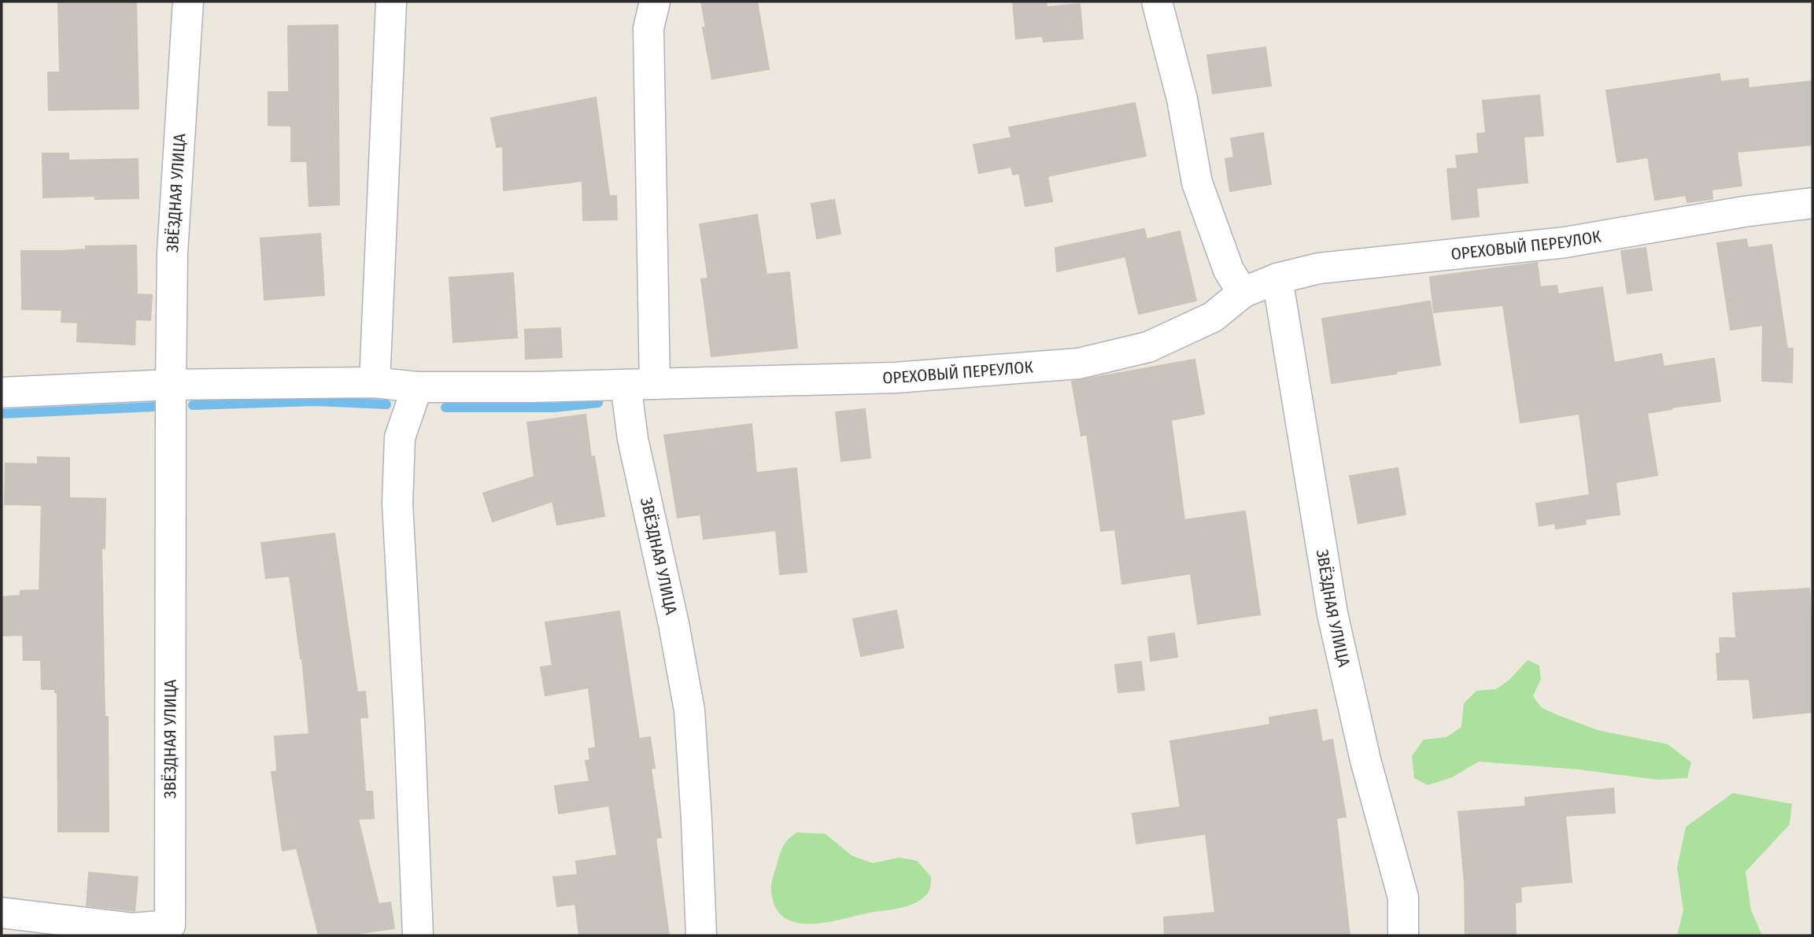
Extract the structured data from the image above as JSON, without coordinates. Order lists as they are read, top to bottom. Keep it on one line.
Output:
{"streets":{"street":["ЗВЁЗДНАЯ УЛИЦА","ОРЕХОВЫЙ ПЕРЕУЛОК"]},"crossings":[["ЗВЁЗДНАЯ УЛИЦА","ОРЕХОВЫЙ ПЕРЕУЛОК"]]}
